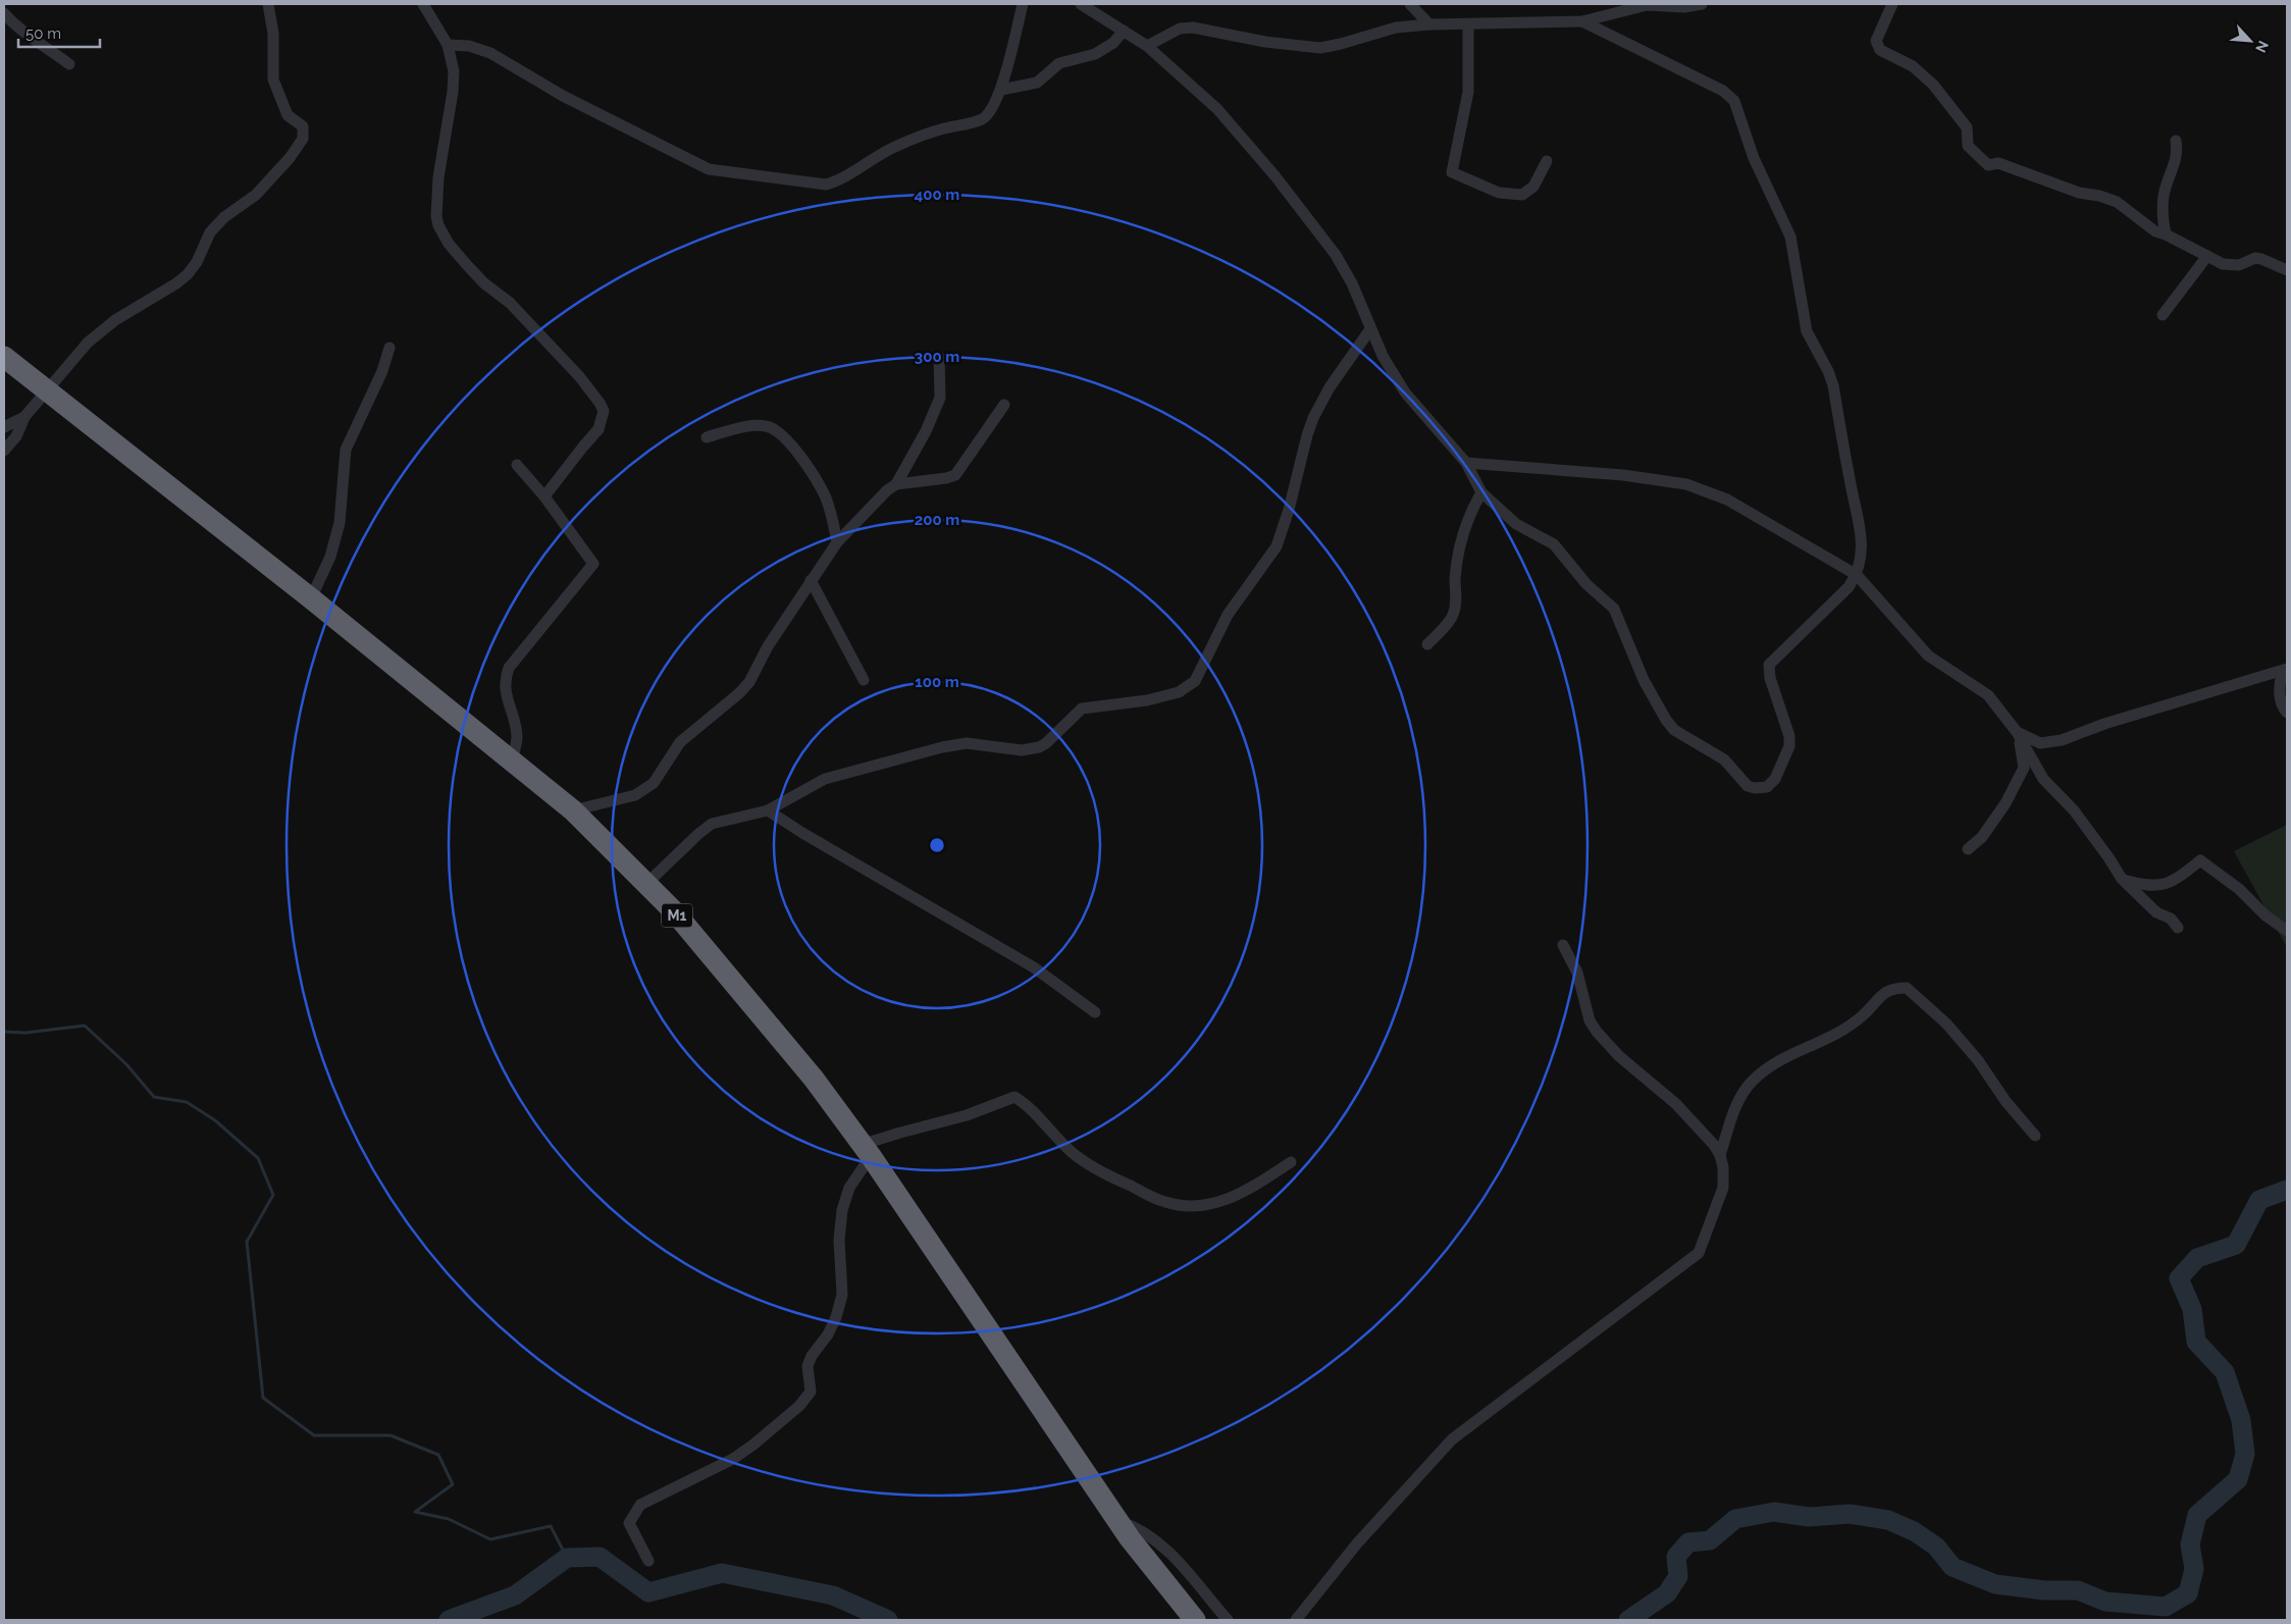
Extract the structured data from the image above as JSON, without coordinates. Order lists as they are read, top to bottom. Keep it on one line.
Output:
{"streets":{"highway":["M1"]},"scale_bar":"50 m","north":"bottom right","rings":["400 m","300 m","200 m","100 m"]}
